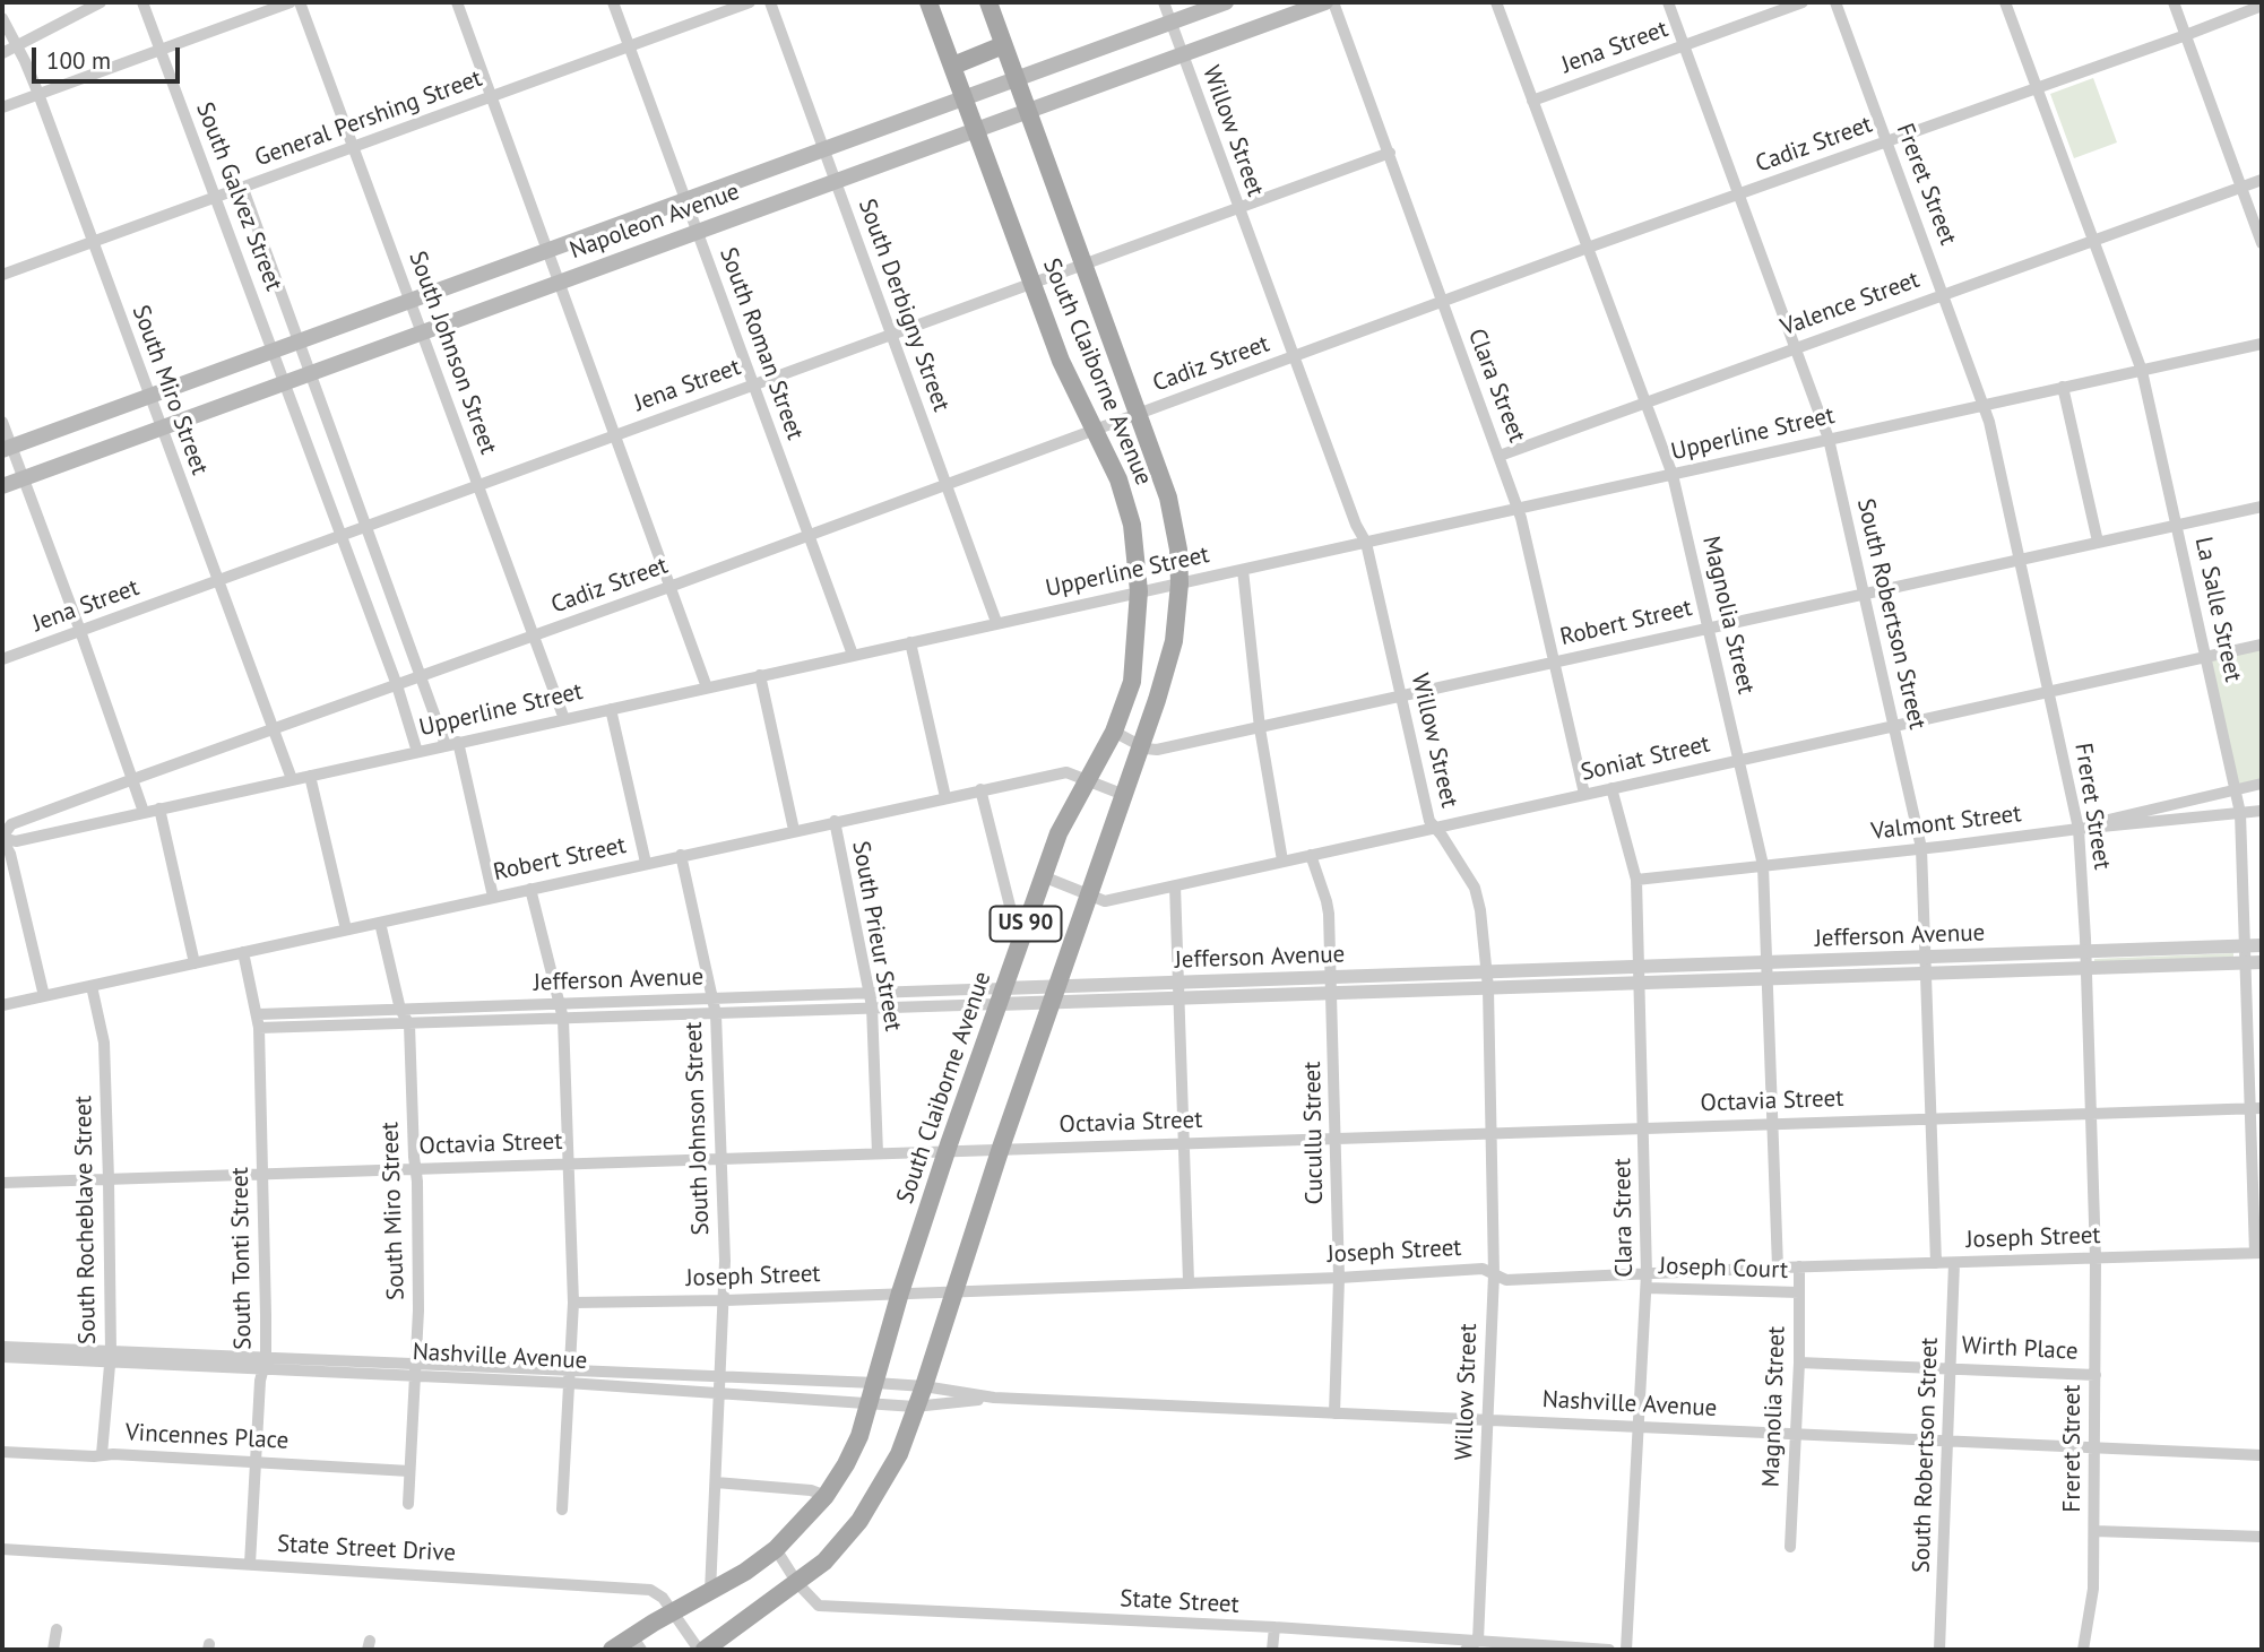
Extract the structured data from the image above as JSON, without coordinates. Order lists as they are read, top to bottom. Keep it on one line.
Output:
{"streets":{"main road":["Napoleon Avenue","South Claiborne Avenue","US 90"],"street":["Jena Street","General Pershing Street","Willow Street","Cadiz Street","Freret Street","South Galvez Street","Valence Street","South Derbigny Street","South Roman Street","South Johnson Street","Clara Street","South Miro Street","Upperline Street","La Salle Street","South Robertson Street","Magnolia Street","Robert Street","Soniat Street","Valmont Street","South Prieur Street","Jefferson Avenue","Octavia Street","Cucullu Street","South Rocheblave Street","Joseph Street","South Tonti Street","Joseph Court","Wirth Place","Nashville Avenue","Vincennes Place","State Street Drive","State Street"]},"crossings":[["Jena Street","Willow Street"],["Jena Street","South Galvez Street"],["Jena Street","South Derbigny Street"],["Jena Street","South Roman Street"],["Jena Street","South Johnson Street"],["Jena Street","South Claiborne Avenue"],["Jena Street","Clara Street"],["Jena Street","South Miro Street"],["Jena Street","South Robertson Street"],["Jena Street","Magnolia Street"],["General Pershing Street","South Galvez Street"],["General Pershing Street","South Roman Street"],["General Pershing Street","South Johnson Street"],["General Pershing Street","South Miro Street"],["Willow Street","Cadiz Street"],["Willow Street","Napoleon Avenue"],["Willow Street","Upperline Street"],["Willow Street","Robert Street"],["Willow Street","Soniat Street"],["Willow Street","Jefferson Avenue"],["Willow Street","Octavia Street"],["Willow Street","Joseph Street"],["Willow Street","Nashville Avenue"],["Willow Street","State Street"],["Cadiz Street","Freret Street"],["Cadiz Street","South Galvez Street"],["Cadiz Street","South Derbigny Street"],["Cadiz Street","South Roman Street"],["Cadiz Street","South Johnson Street"],["Cadiz Street","South Claiborne Avenue"],["Cadiz Street","Clara Street"],["Cadiz Street","South Miro Street"],["Cadiz Street","Upperline Street"],["Cadiz Street","La Salle Street"],["Cadiz Street","South Robertson Street"],["Cadiz Street","Magnolia Street"],["Freret Street","Valence Street"],["Freret Street","Upperline Street"],["Freret Street","Robert Street"],["Freret Street","Soniat Street"],["Freret Street","Valmont Street"],["Freret Street","Jefferson Avenue"],["Freret Street","Octavia Street"],["Freret Street","Joseph Street"],["Freret Street","Wirth Place"],["Freret Street","Nashville Avenue"],["South Galvez Street","Napoleon Avenue"],["South Galvez Street","Upperline Street"],["South Galvez Street","Robert Street"],["Napoleon Avenue","South Derbigny Street"],["Napoleon Avenue","South Roman Street"],["Napoleon Avenue","South Johnson Street"],["Napoleon Avenue","South Claiborne Avenue"],["Napoleon Avenue","South Miro Street"],["Valence Street","Clara Street"],["Valence Street","La Salle Street"],["Valence Street","South Robertson Street"],["Valence Street","Magnolia Street"],["South Derbigny Street","Upperline Street"],["South Roman Street","Upperline Street"],["South Johnson Street","South Claiborne Avenue"],["South Johnson Street","Upperline Street"],["South Johnson Street","Robert Street"],["South Johnson Street","Jefferson Avenue"],["South Johnson Street","Octavia Street"],["South Johnson Street","Joseph Street"],["South Johnson Street","Nashville Avenue"],["South Claiborne Avenue","Upperline Street"],["South Claiborne Avenue","Robert Street"],["South Claiborne Avenue","Soniat Street"],["South Claiborne Avenue","Jefferson Avenue"],["South Claiborne Avenue","Octavia Street"],["South Claiborne Avenue","Joseph Street"],["South Claiborne Avenue","Nashville Avenue"],["South Claiborne Avenue","State Street Drive"],["South Claiborne Avenue","State Street"],["Clara Street","Upperline Street"],["Clara Street","Robert Street"],["Clara Street","Soniat Street"],["Clara Street","Valmont Street"],["Clara Street","Jefferson Avenue"],["Clara Street","Octavia Street"],["Clara Street","Joseph Street"],["Clara Street","Joseph Court"],["Clara Street","Nashville Avenue"],["South Miro Street","Upperline Street"],["South Miro Street","Robert Street"],["South Miro Street","Jefferson Avenue"],["South Miro Street","Octavia Street"],["South Miro Street","Nashville Avenue"],["South Miro Street","Vincennes Place"],["Upperline Street","La Salle Street"],["Upperline Street","South Robertson Street"],["Upperline Street","Magnolia Street"],["La Salle Street","Robert Street"],["La Salle Street","Soniat Street"],["La Salle Street","Valmont Street"],["La Salle Street","Jefferson Avenue"],["La Salle Street","Octavia Street"],["La Salle Street","Joseph Street"],["South Robertson Street","Robert Street"],["South Robertson Street","Soniat Street"],["South Robertson Street","Valmont Street"],["South Robertson Street","Jefferson Avenue"],["South Robertson Street","Octavia Street"],["South Robertson Street","Joseph Street"],["South Robertson Street","Wirth Place"],["South Robertson Street","Nashville Avenue"],["Magnolia Street","Robert Street"],["Magnolia Street","Soniat Street"],["Magnolia Street","Valmont Street"],["Magnolia Street","Jefferson Avenue"],["Magnolia Street","Octavia Street"],["Magnolia Street","Joseph Street"],["Magnolia Street","Joseph Court"],["Magnolia Street","Wirth Place"],["Magnolia Street","Nashville Avenue"],["Robert Street","South Prieur Street"],["Robert Street","South Rocheblave Street"],["Robert Street","South Tonti Street"],["Soniat Street","Cucullu Street"],["South Prieur Street","Jefferson Avenue"],["South Prieur Street","Octavia Street"],["Jefferson Avenue","Cucullu Street"],["Jefferson Avenue","South Tonti Street"],["Octavia Street","Cucullu Street"],["Octavia Street","South Rocheblave Street"],["Octavia Street","South Tonti Street"],["Cucullu Street","Joseph Street"],["Cucullu Street","Nashville Avenue"],["South Rocheblave Street","Nashville Avenue"],["South Rocheblave Street","Vincennes Place"],["South Tonti Street","Nashville Avenue"],["South Tonti Street","Vincennes Place"],["South Tonti Street","State Street Drive"]],"scale_bar":"100 m"}
